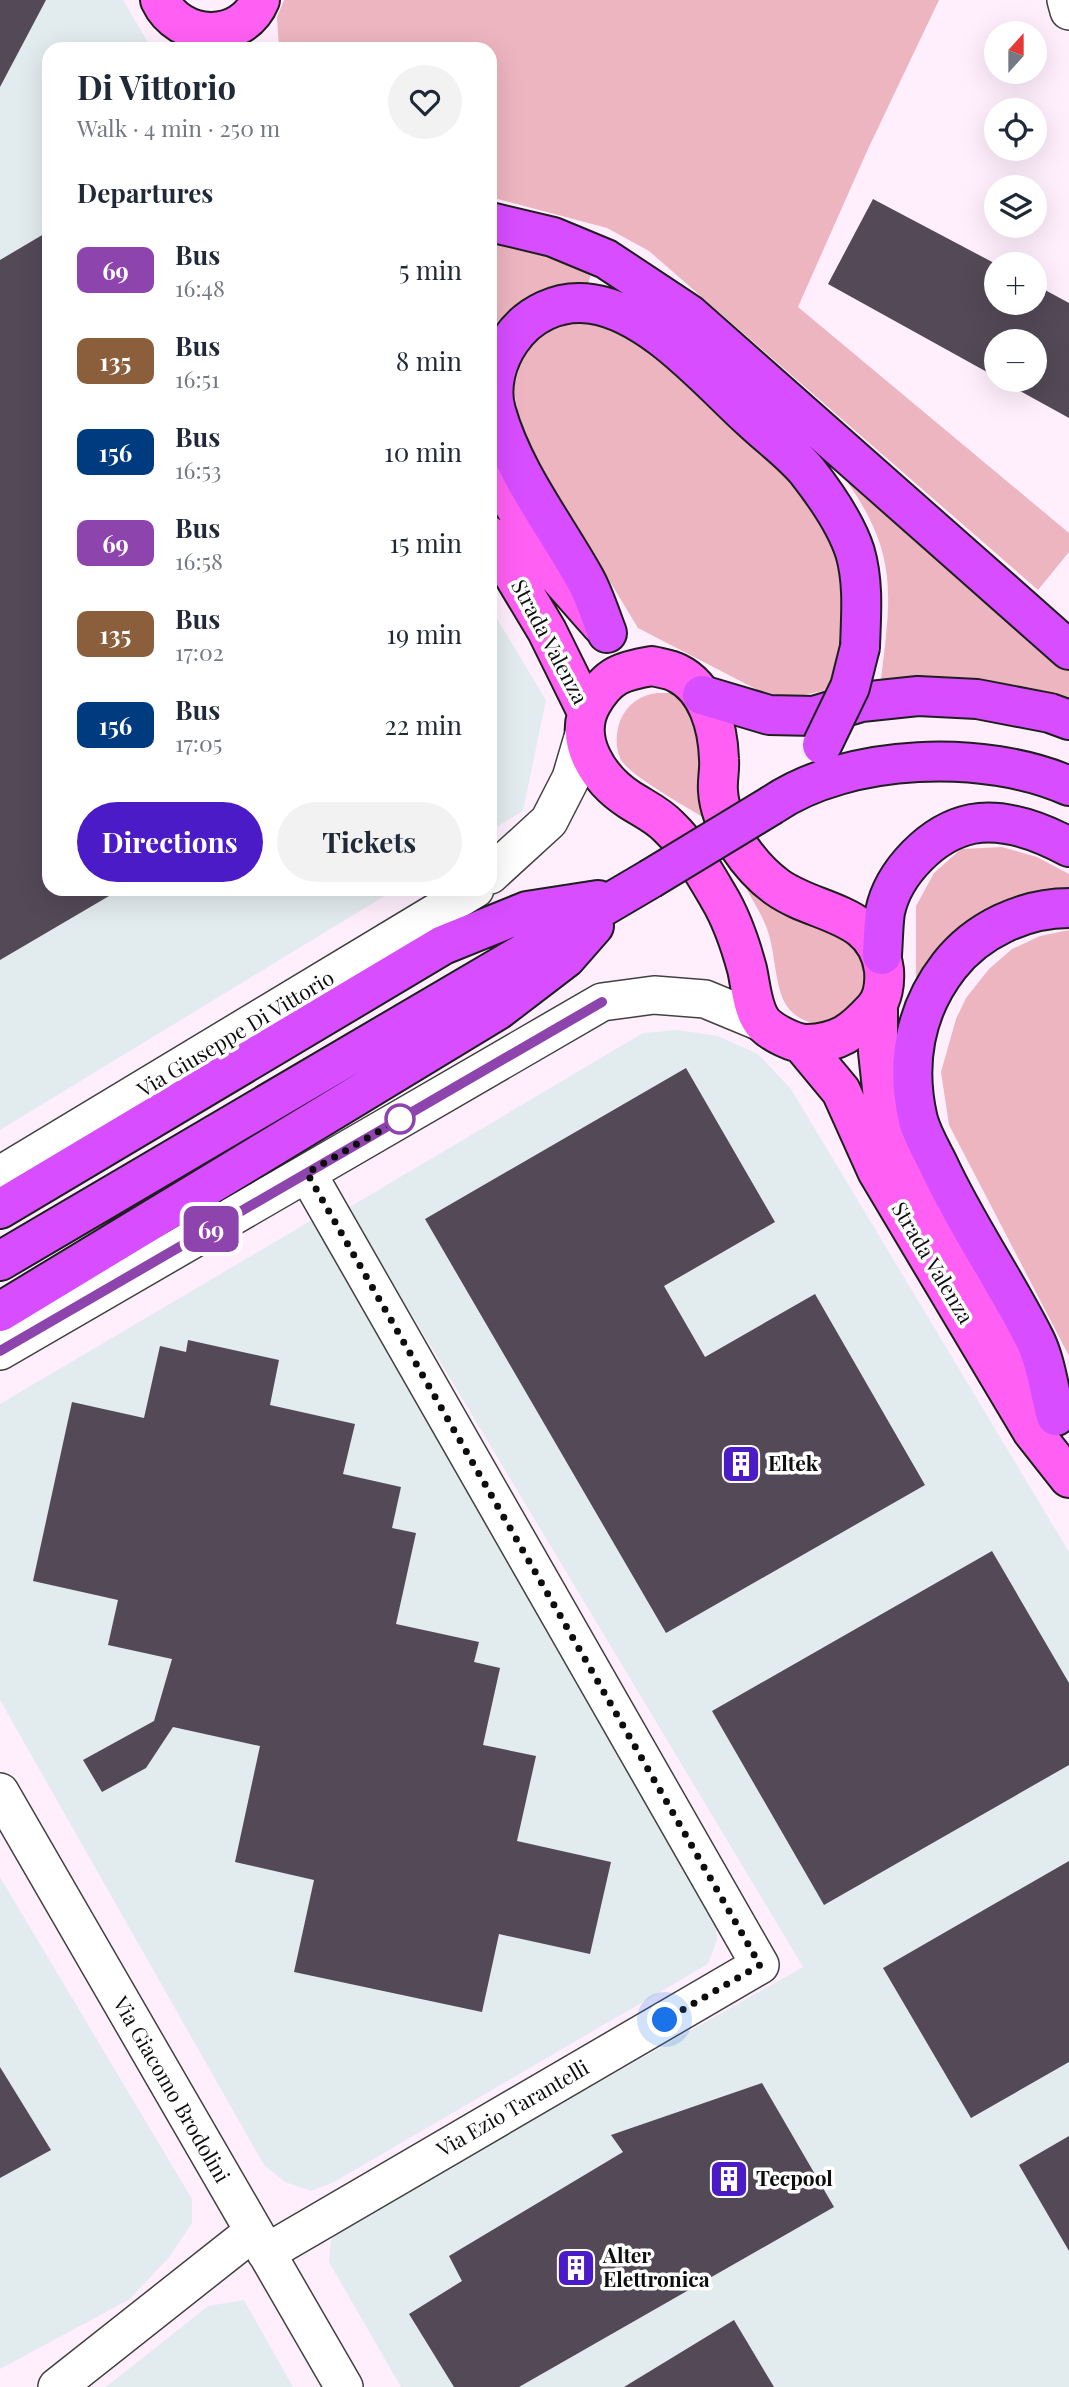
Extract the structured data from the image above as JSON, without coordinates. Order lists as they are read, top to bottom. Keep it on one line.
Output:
{"streets":{"main road":["Strada Valenza"],"street":["Via Giuseppe Di Vittorio","Via Giacomo Brodolini","Via Ezio Tarantelli"]},"crossings":[["Strada Valenza","Via Giuseppe Di Vittorio"],["Via Giacomo Brodolini","Via Ezio Tarantelli"]],"places":{"building":["Eltek","Tecpool","Alter Elettronica"]},"lines":["bus line 69"],"north":"top","page":{"on_map":"69","map_buttons":["+","−"],"heading":[["Di Vittorio","Walk · 4 min · 250 m"],"Departures"],"list":[{"mark":"69","name":"Bus","note":"16:48","value":"5 min"},{"mark":"135","name":"Bus","note":"16:51","value":"8 min"},{"mark":"156","name":"Bus","note":"16:53","value":"10 min"},{"mark":"69","name":"Bus","note":"16:58","value":"15 min"},{"mark":"135","name":"Bus","note":"17:02","value":"19 min"},{"mark":"156","name":"Bus","note":"17:05","value":"22 min"}],"buttons":["Directions","Tickets"]}}
